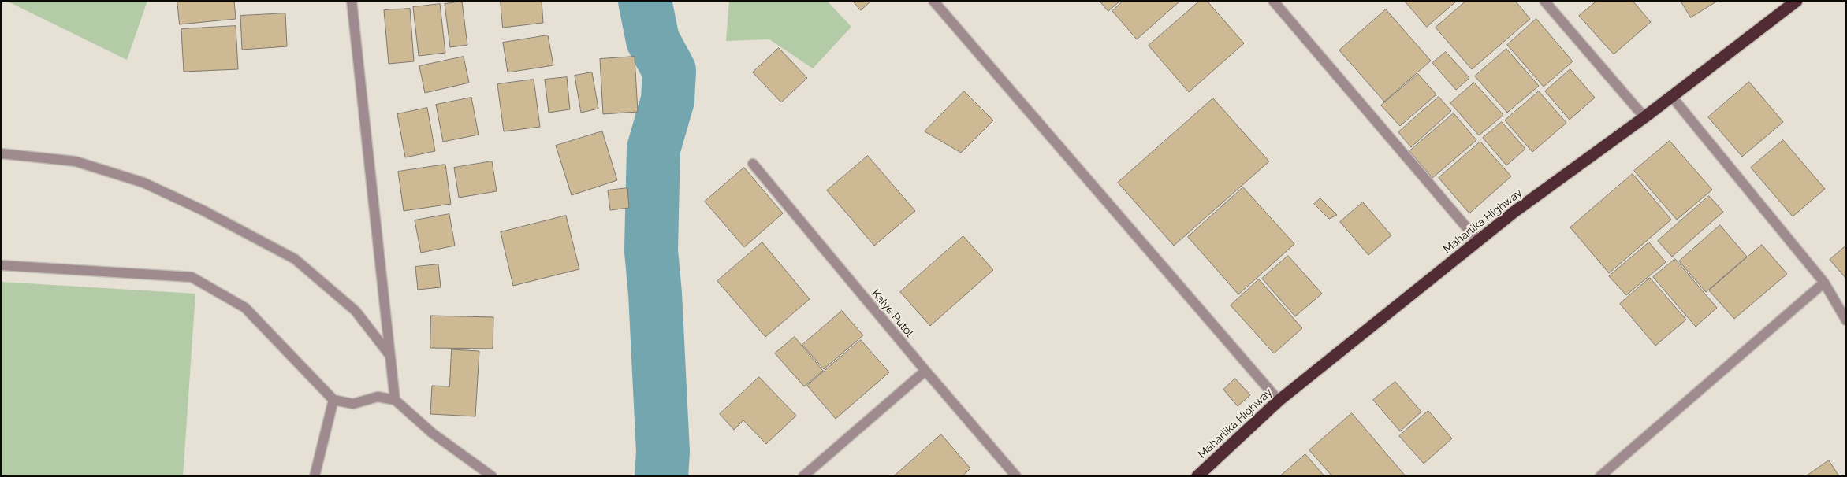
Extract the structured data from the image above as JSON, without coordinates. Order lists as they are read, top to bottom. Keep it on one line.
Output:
{"streets":{"highway":["Maharlika Highway"],"street":["Kalye Putol"]}}
